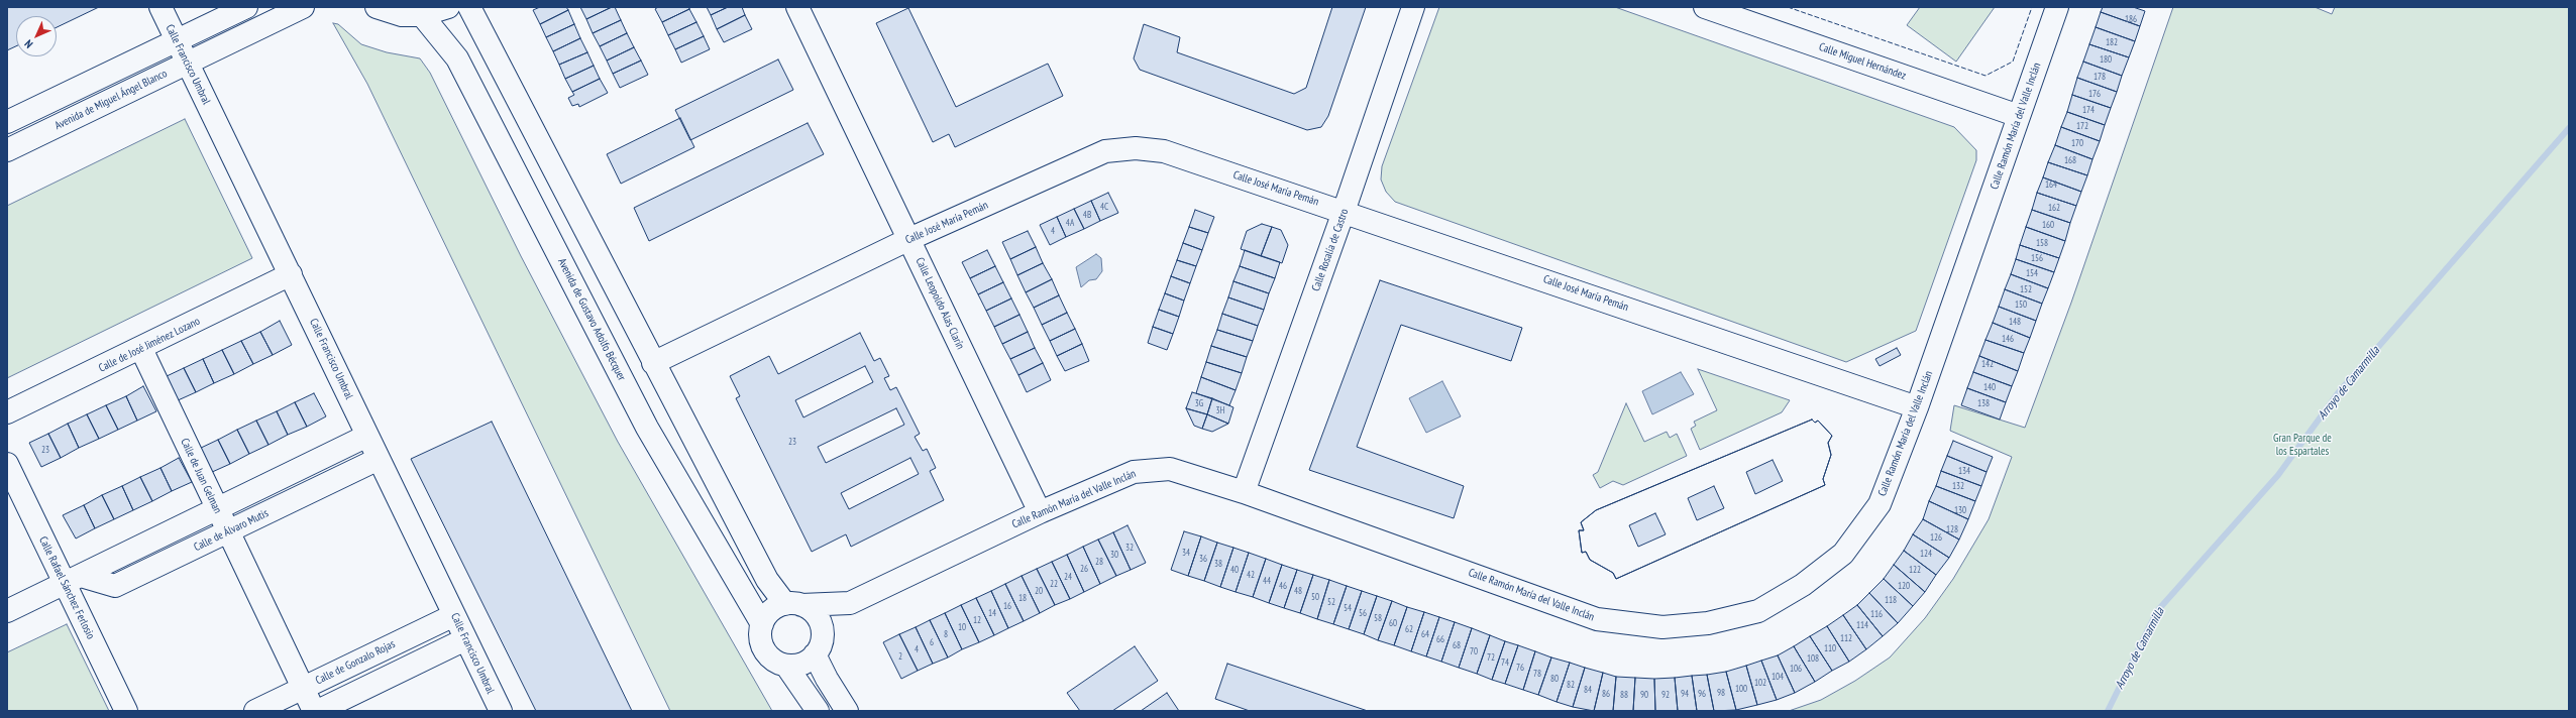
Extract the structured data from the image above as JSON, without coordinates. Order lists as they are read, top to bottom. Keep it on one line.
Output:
{"streets":{"street":["Calle Miguel Hernández","Calle Francisco Umbral","Avenida de Miguel Ángel Blanco","Calle Ramón María del Valle Inclán","Calle José María Pemán","Calle Rosalía de Castro","Calle Leopoldo Alas Clarín","Avenida de Gustavo Adolfo Bécquer","Calle de José Jiménez Lozano","Calle de Juan Gelman","Calle de Álvaro Mutis","Calle Rafael Sánchez Ferlosio","Calle de Gonzalo Rojas"]},"crossings":[["Calle Miguel Hernández","Calle Ramón María del Valle Inclán"],["Calle Francisco Umbral","Avenida de Miguel Ángel Blanco"],["Calle Francisco Umbral","Calle de José Jiménez Lozano"],["Calle Francisco Umbral","Calle de Álvaro Mutis"],["Calle Francisco Umbral","Calle de Gonzalo Rojas"],["Calle Ramón María del Valle Inclán","Calle José María Pemán"],["Calle Ramón María del Valle Inclán","Calle Rosalía de Castro"],["Calle Ramón María del Valle Inclán","Calle Leopoldo Alas Clarín"],["Calle Ramón María del Valle Inclán","Avenida de Gustavo Adolfo Bécquer"],["Calle José María Pemán","Calle Rosalía de Castro"],["Calle José María Pemán","Calle Leopoldo Alas Clarín"],["Calle de José Jiménez Lozano","Calle de Juan Gelman"],["Calle de Juan Gelman","Calle de Álvaro Mutis"],["Calle de Juan Gelman","Calle de Gonzalo Rojas"],["Calle de Álvaro Mutis","Calle Rafael Sánchez Ferlosio"]],"water":["Arroyo de Camarmilla"],"parks":["Gran Parque de los Espartales"],"house_numbers":["186","182","180","178","176","174","172","170","168","164","4C","162","4B","4A","160","4","158","156","154","152","150","148","146","142","140","3G","138","3H","23","23","134","132","130","128","126","32","34","124","30","36","28","38","26","40","122","42","24","44","22","46","120","20","48","50","18","118","52","16","54","14","56","116","58","12","60","114","10","62","8","64","112","66","6","68","110","4","70","2","72","108","74","76","106","78","104","80","102","82","100","84","98","86","94","96","88","90","92"],"north":"bottom left"}
